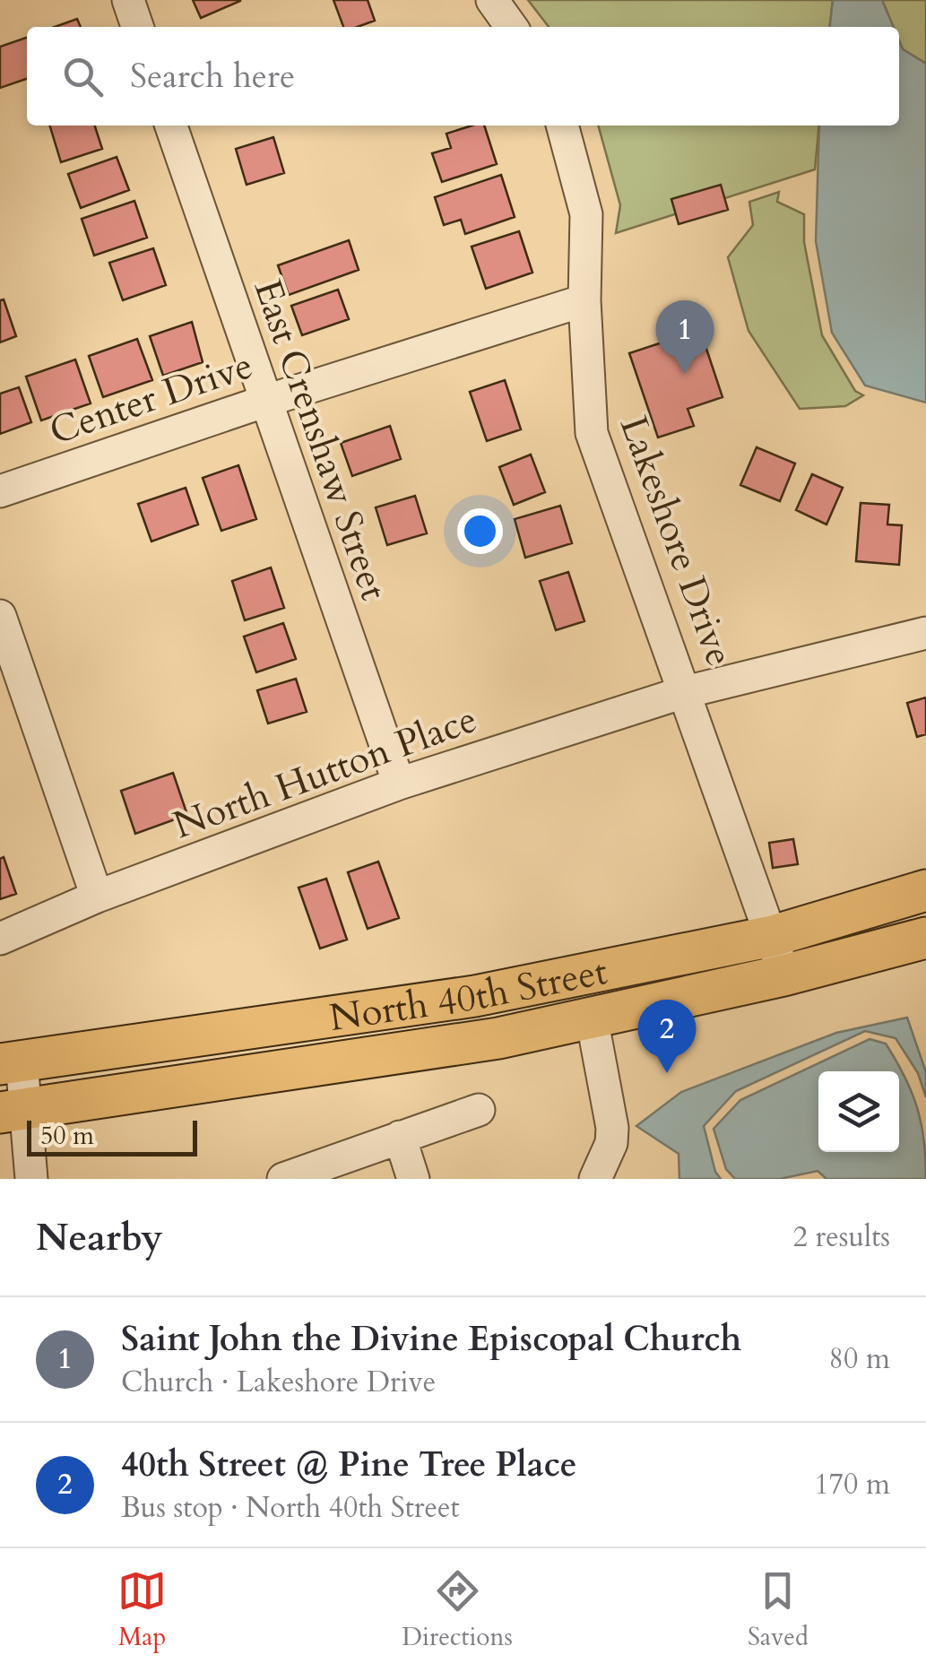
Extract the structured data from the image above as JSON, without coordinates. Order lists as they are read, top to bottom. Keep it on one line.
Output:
{"streets":{"main road":["North 40th Street"],"street":["Center Drive","East Crenshaw Street","Lakeshore Drive","North Hutton Place"]},"crossings":[["Center Drive","East Crenshaw Street"],["Center Drive","Lakeshore Drive"],["East Crenshaw Street","North Hutton Place"],["Lakeshore Drive","North Hutton Place"]],"scale_bar":"50 m","page":{"search":"Search here","pins":["1","2"],"scale":"50 m","heading":["Nearby","2 results"],"list":[{"mark":"1","name":"Saint John the Divine Episcopal Church","note":"Church · Lakeshore Drive","value":"80 m"},{"mark":"2","name":"40th Street @ Pine Tree Place","note":"Bus stop · North 40th Street","value":"170 m"}],"nav":["Map","Directions","Saved"]}}
